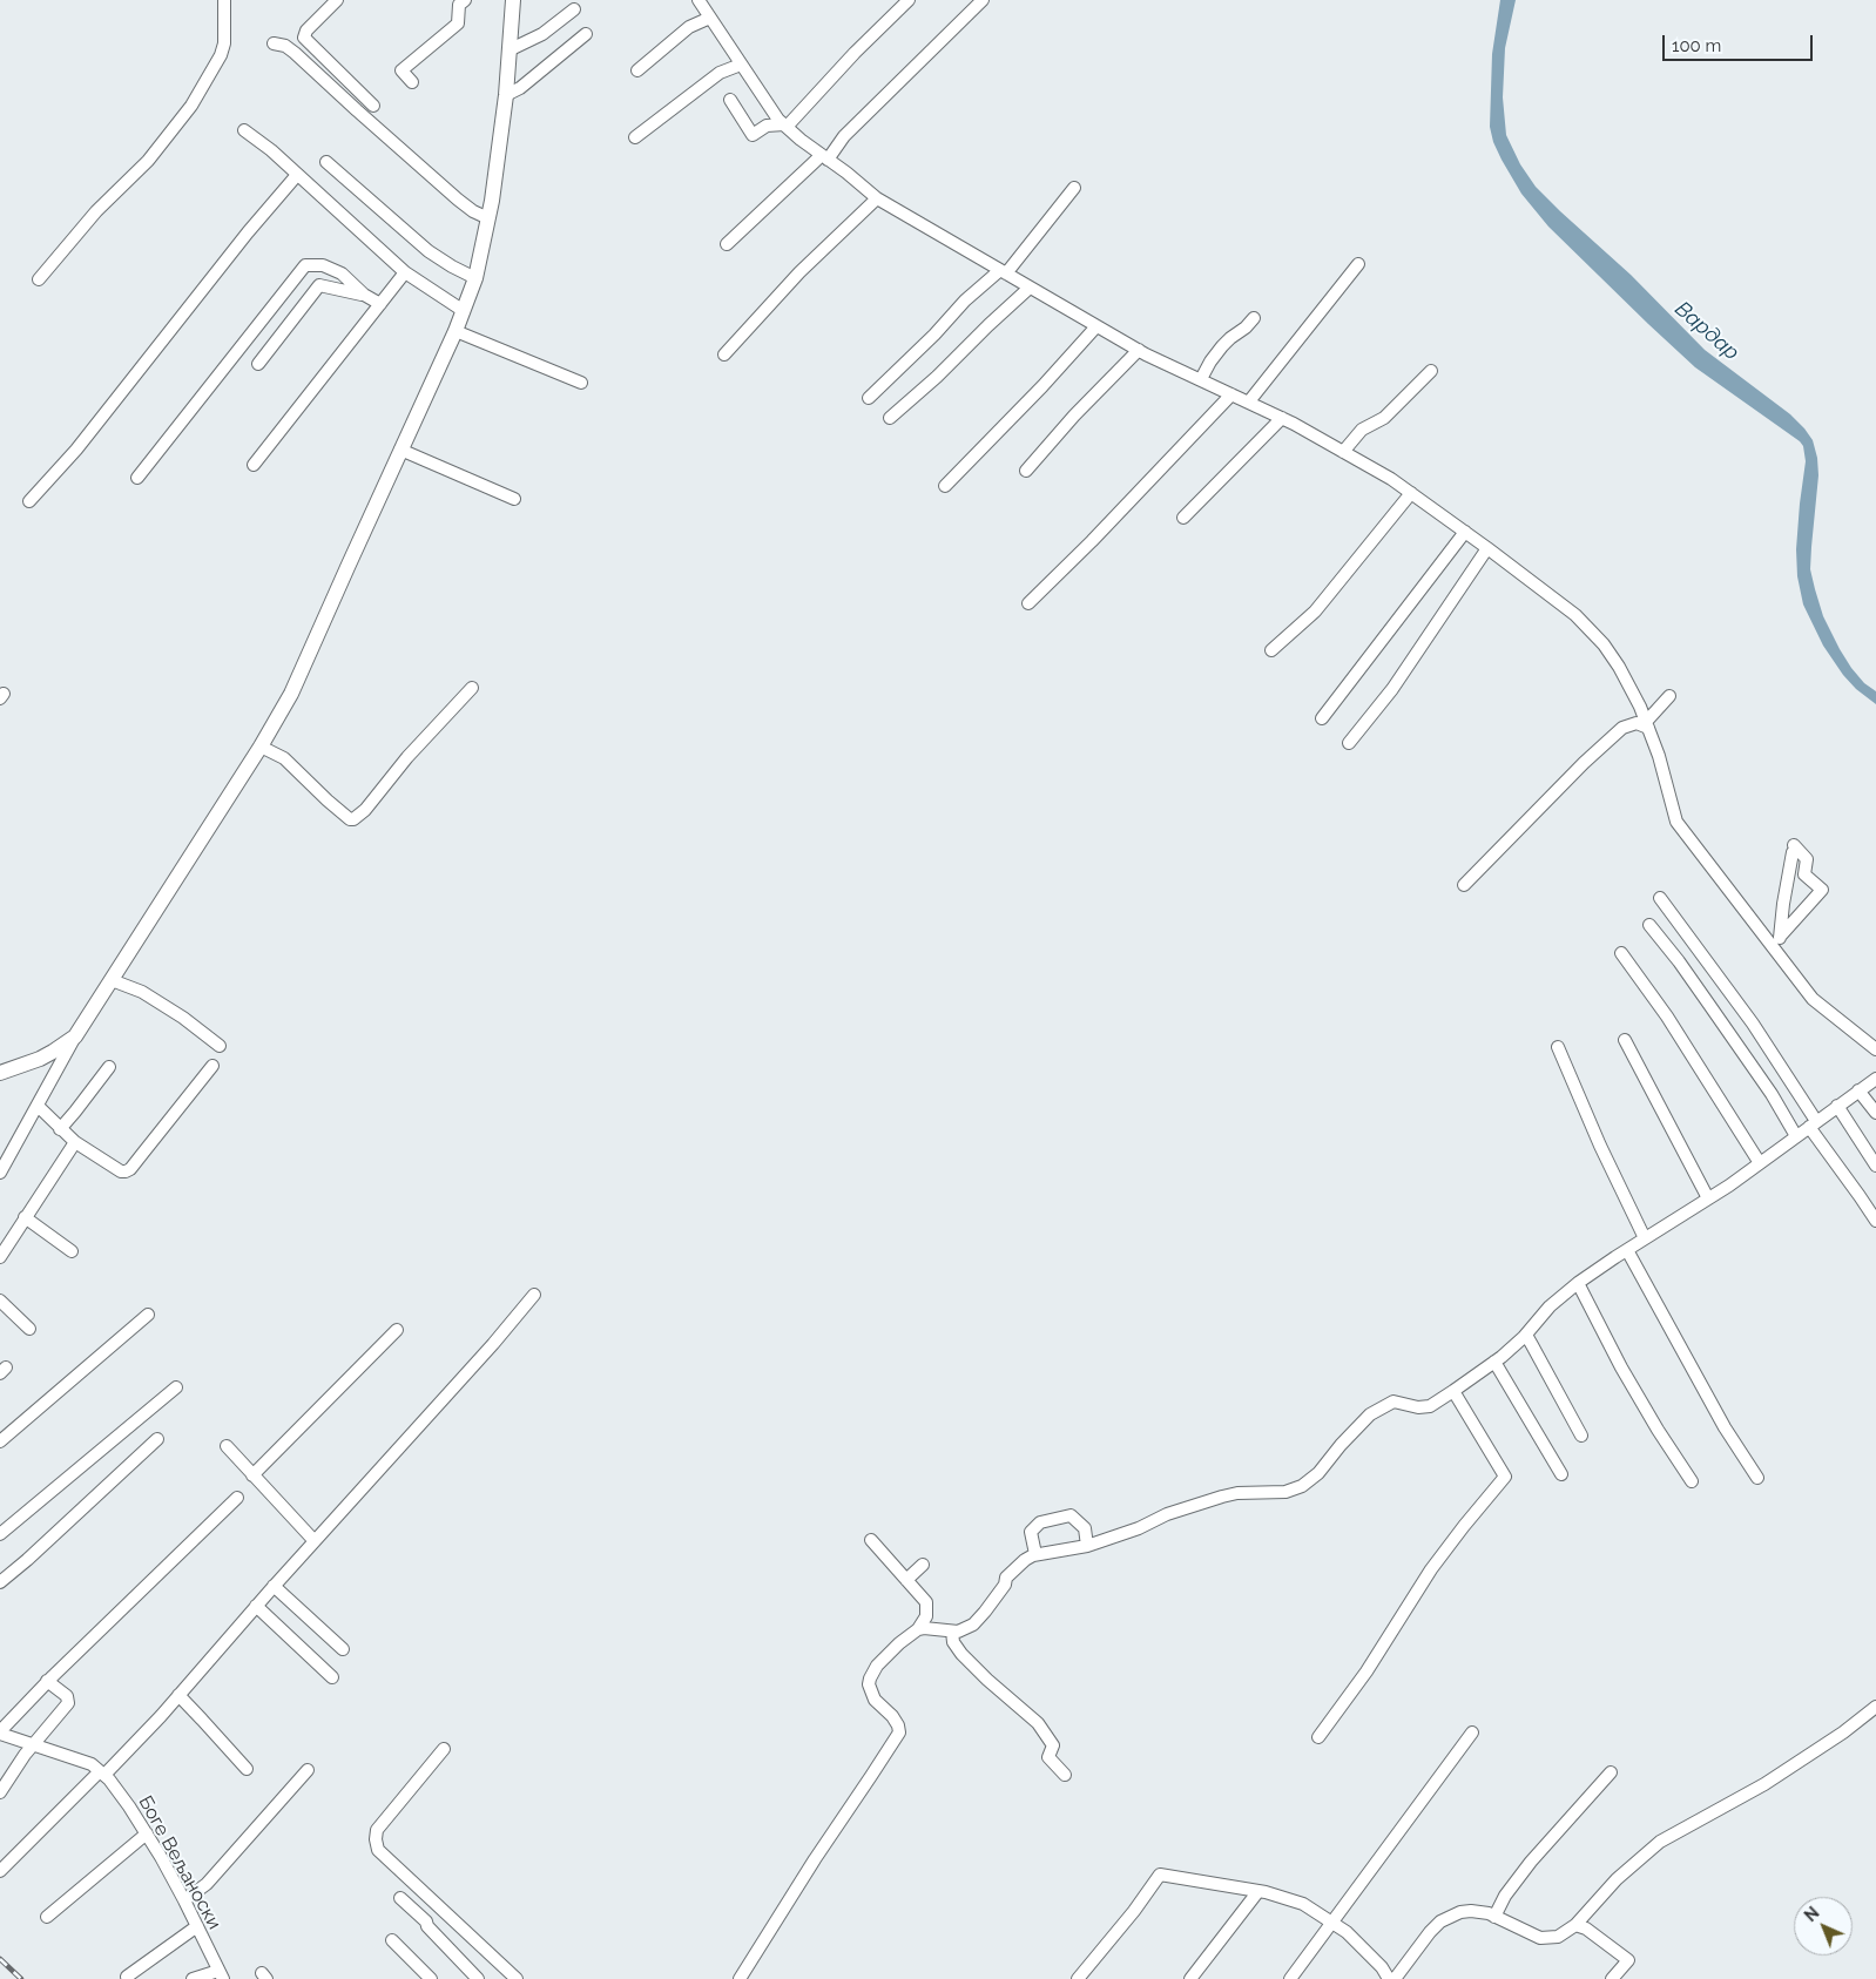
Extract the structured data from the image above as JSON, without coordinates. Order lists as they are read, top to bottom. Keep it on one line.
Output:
{"streets":{"street":["Боге Вељаноски"]},"water":["Вардар"],"scale_bar":"100 m","north":"top left"}
